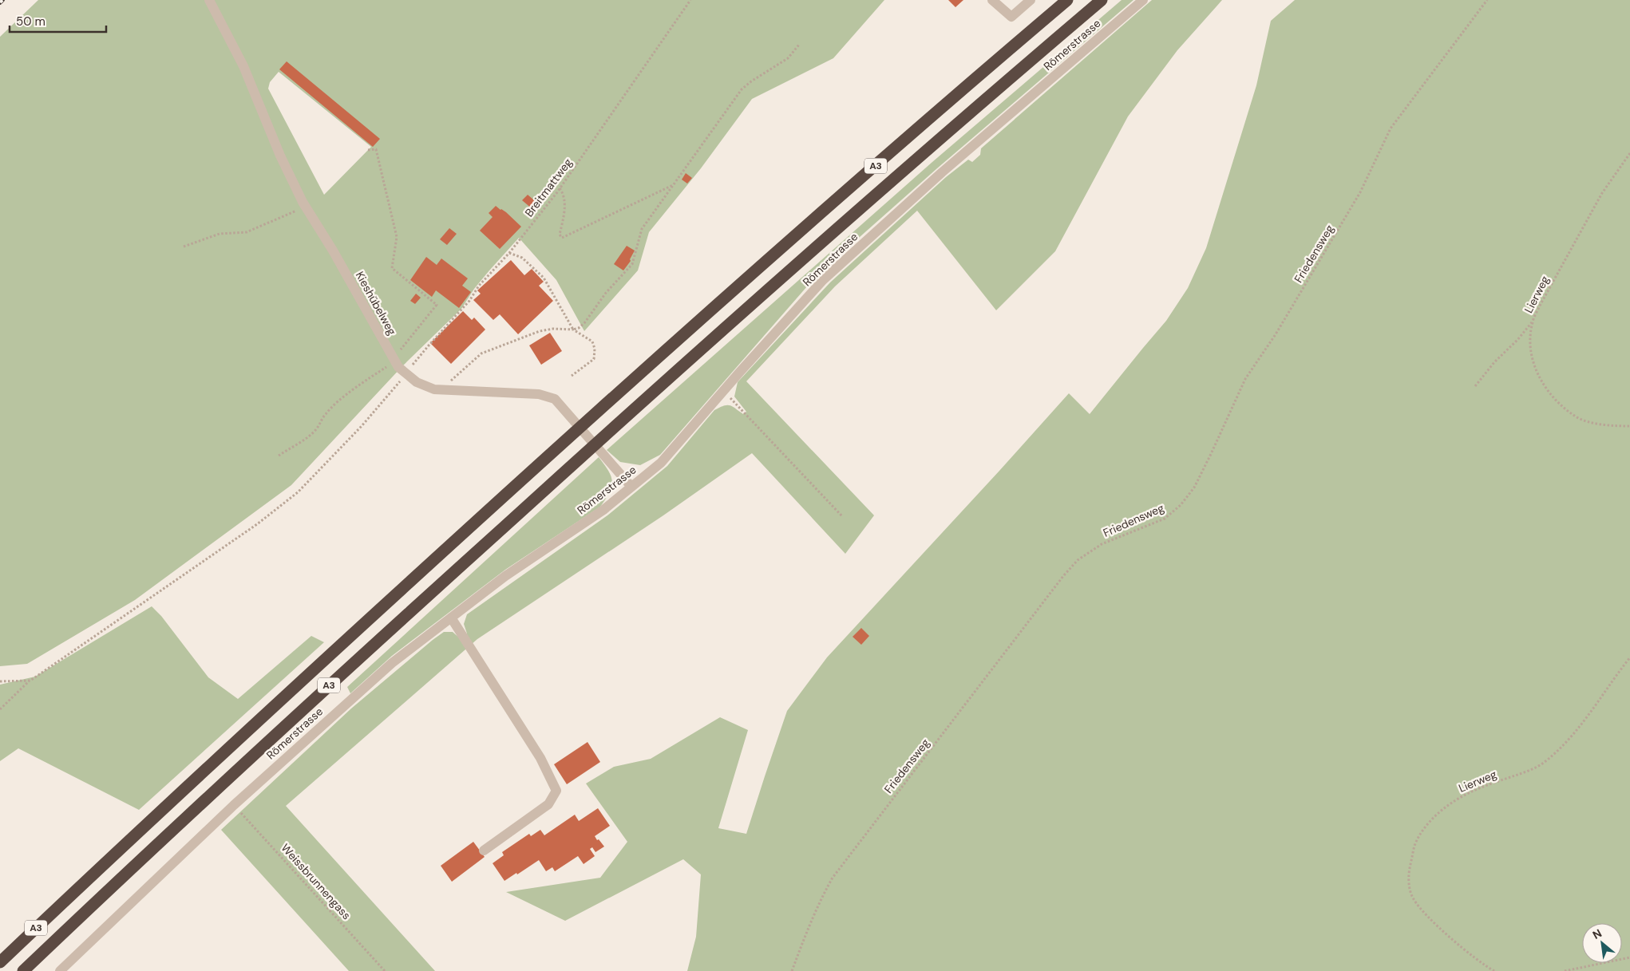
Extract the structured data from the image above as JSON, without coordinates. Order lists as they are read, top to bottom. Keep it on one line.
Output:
{"streets":{"highway":["A3"],"street":["Römerstrasse","Kieshübelweg"],"path":["Breitmattweg","Friedensweg","Lierweg","Weissbrunnengass"]},"crossings":[["Römerstrasse","Kieshübelweg"],["Römerstrasse","Weissbrunnengass"],["Breitmattweg","Kieshübelweg"]],"scale_bar":"50 m","north":"top left"}
